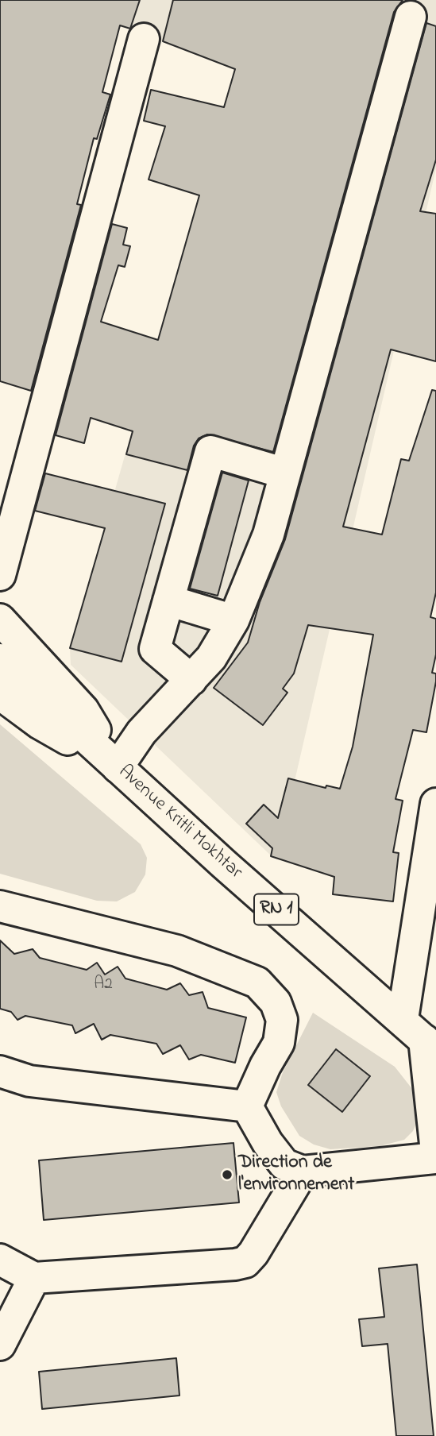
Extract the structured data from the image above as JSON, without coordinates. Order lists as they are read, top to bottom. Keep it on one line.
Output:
{"streets":{"street":["Avenue Kritli Mokhtar","RN 1"]},"crossings":[["Avenue Kritli Mokhtar","RN 1"]],"places":["Direction de l'environnement"],"house_numbers":["A2"]}
